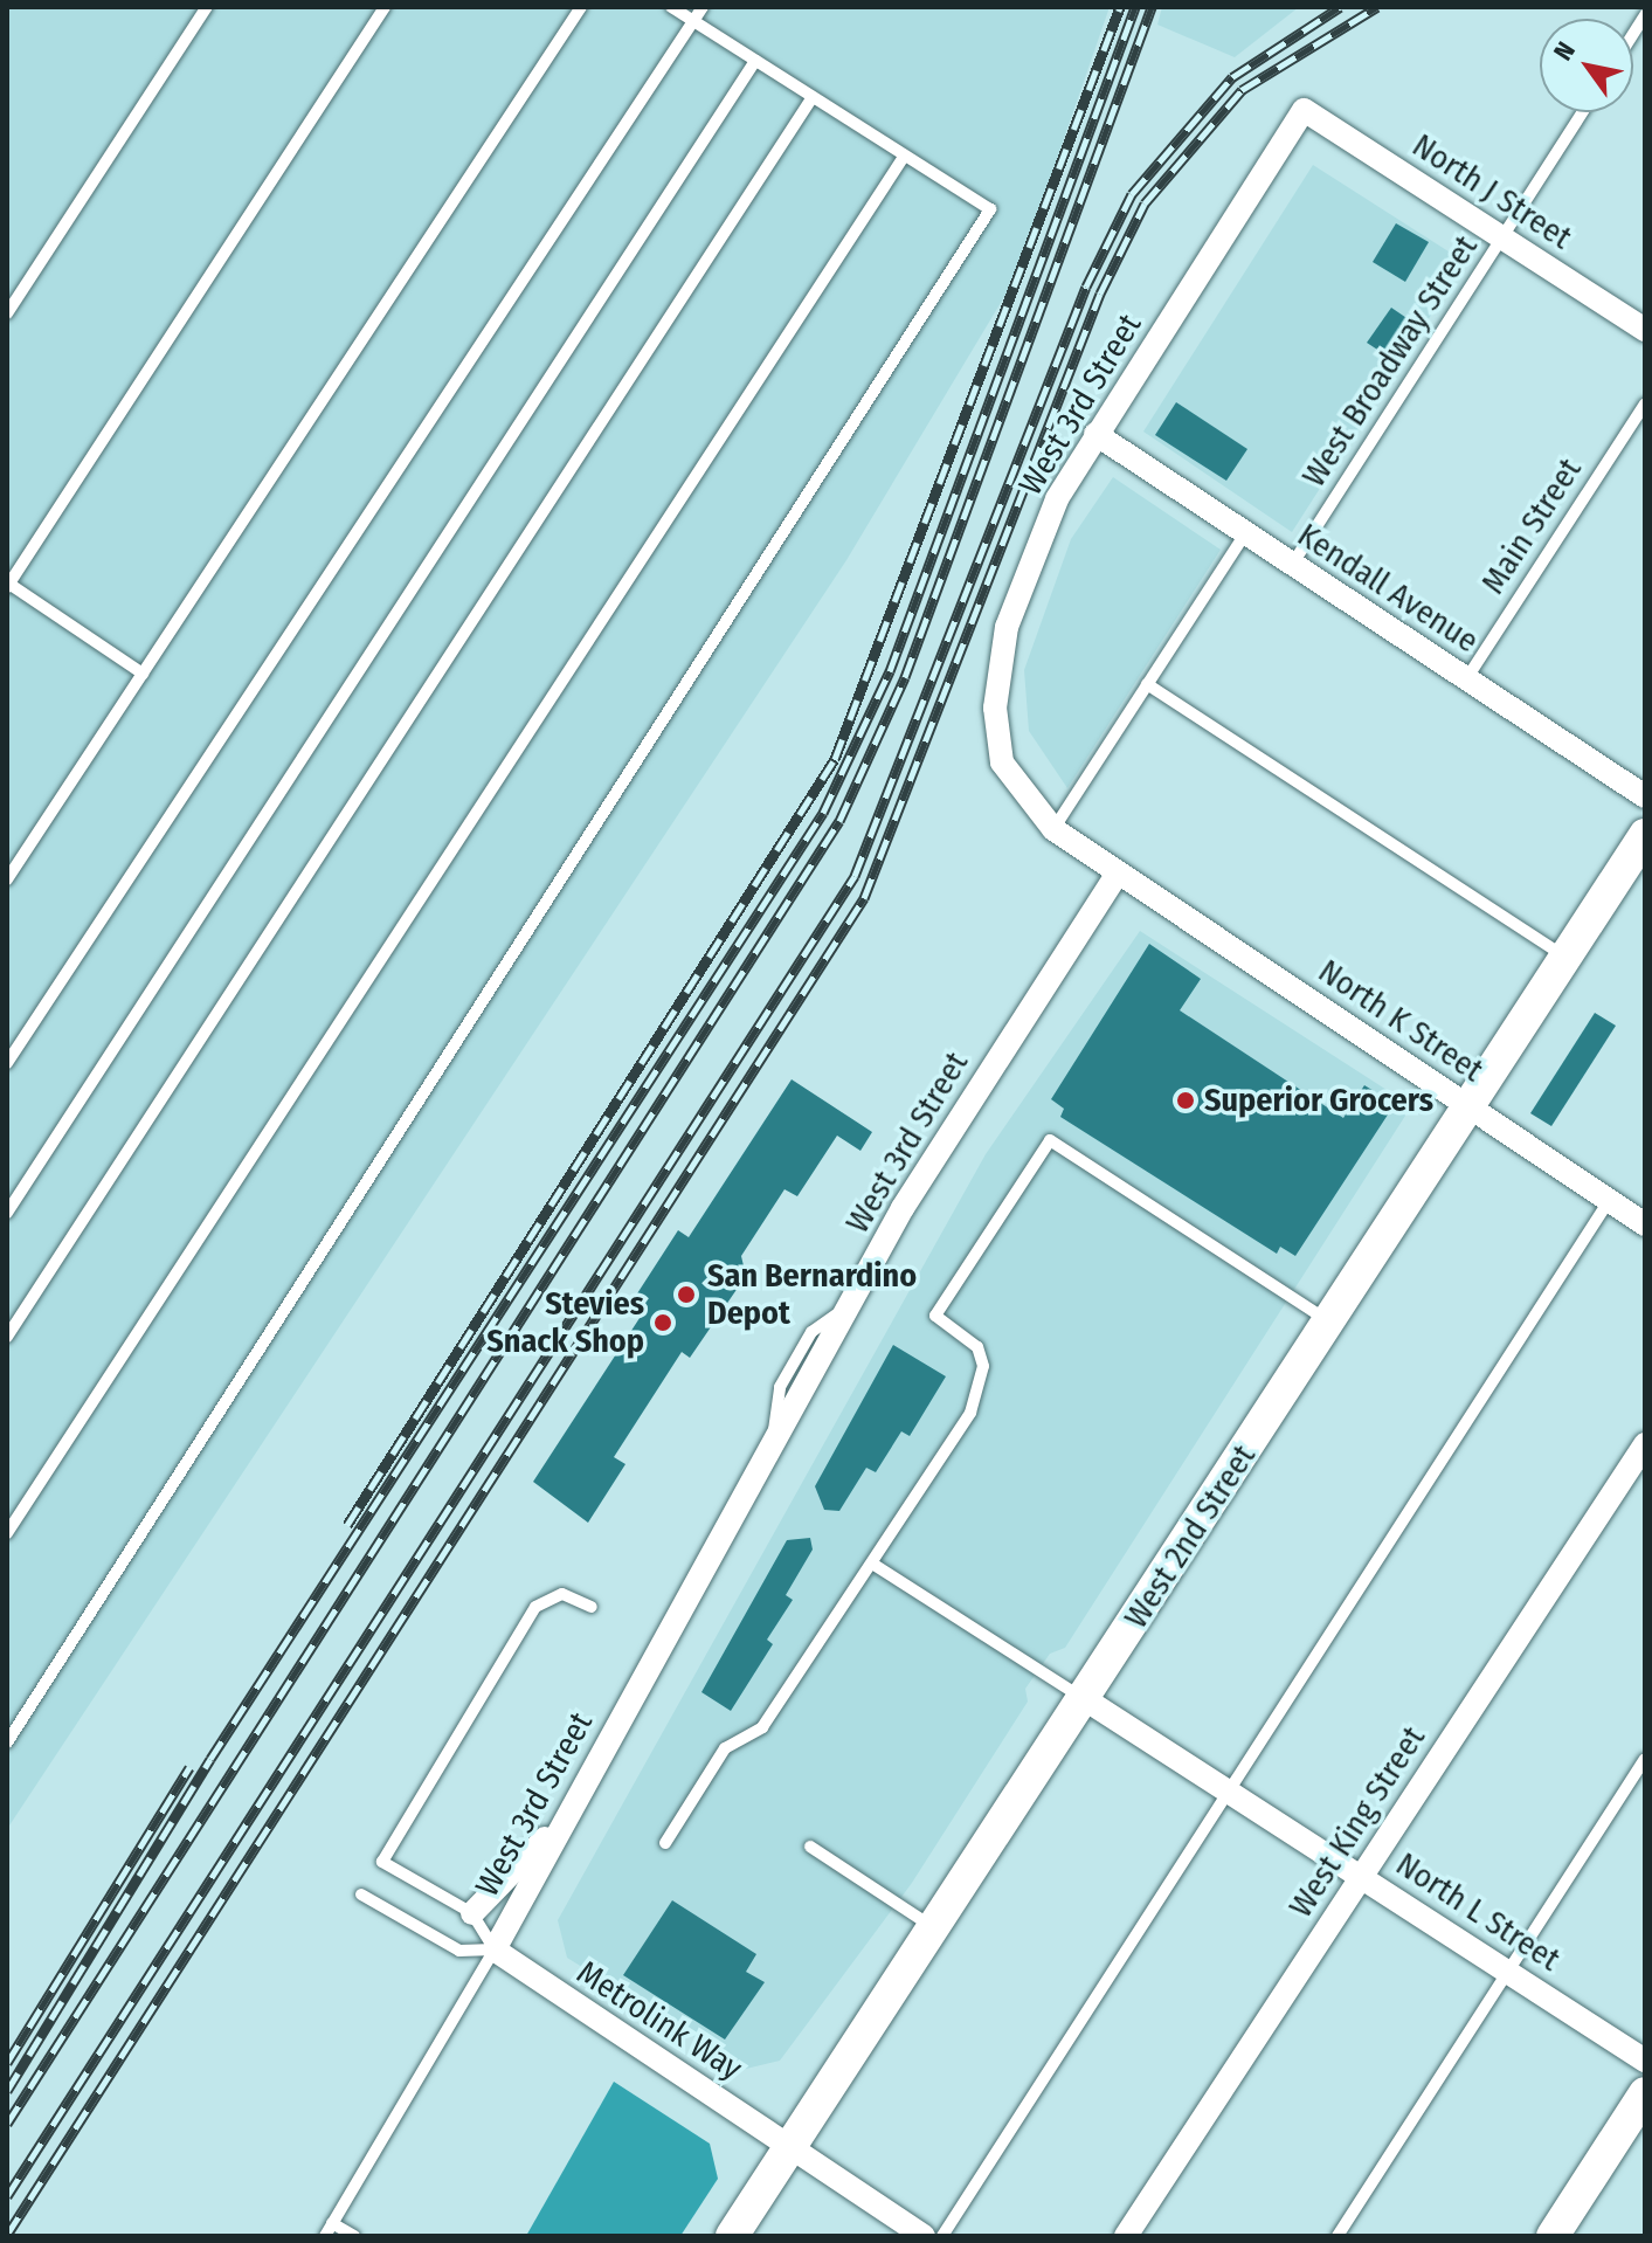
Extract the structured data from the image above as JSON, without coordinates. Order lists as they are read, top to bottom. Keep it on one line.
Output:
{"streets":{"main road":["West 2nd Street"],"street":["North J Street","West 3rd Street","Kendall Avenue","North K Street","West King Street","North L Street","Metrolink Way"],"lane":["West Broadway Street","Main Street"]},"crossings":[["North J Street","West Broadway Street"],["North J Street","West 3rd Street"],["West Broadway Street","Kendall Avenue"],["West 3rd Street","Kendall Avenue"],["West 3rd Street","North K Street"],["West 3rd Street","Metrolink Way"],["Main Street","Kendall Avenue"],["North K Street","West 2nd Street"],["West 2nd Street","North L Street"],["West 2nd Street","Metrolink Way"],["West King Street","North L Street"]],"places":["Superior Grocers","San Bernardino Depot","Stevies Snack Shop"],"north":"top left"}
